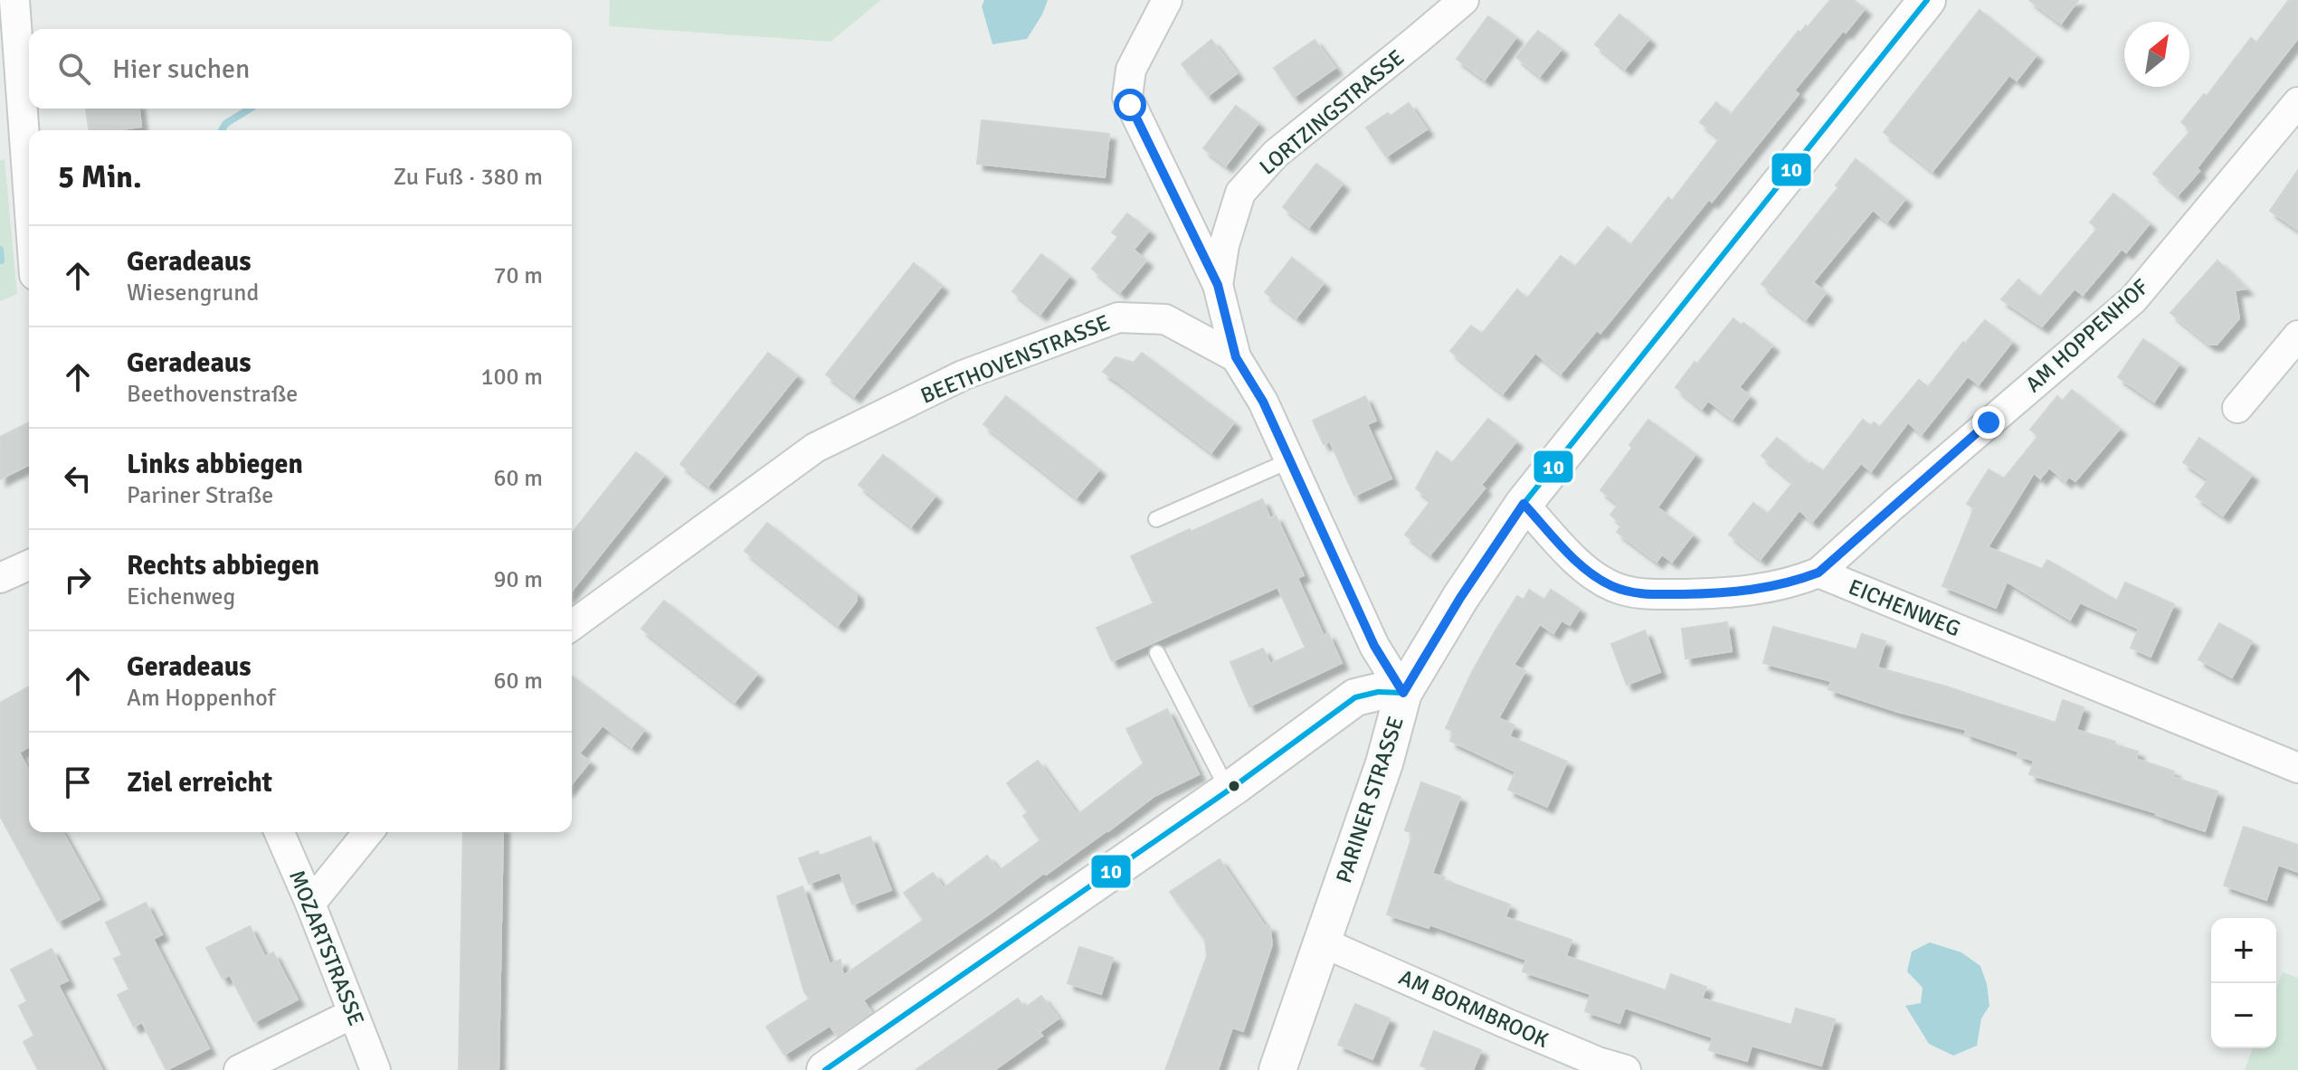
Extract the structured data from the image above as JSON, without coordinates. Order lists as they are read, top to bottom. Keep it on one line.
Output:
{"streets":{"street":["LORTZINGSTRASSE","AM HOPPENHOF","BEETHOVENSTRASSE","EICHENWEG","PARINER STRASSE","MOZARTSTRASSE","AM BORMBROOK"]},"crossings":[["AM HOPPENHOF","EICHENWEG"],["PARINER STRASSE","AM BORMBROOK"]],"lines":["transit line 10"],"north":"top right","page":{"search":"Hier suchen","heading":["5 Min.","Zu Fuß · 380 m"],"list":[["Geradeaus","Wiesengrund","70 m"],["Geradeaus","Beethovenstraße","100 m"],["Links abbiegen","Pariner Straße","60 m"],["Rechts abbiegen","Eichenweg","90 m"],["Geradeaus","Am Hoppenhof","60 m"],"Ziel erreicht"],"map_buttons":["+","−"]}}
